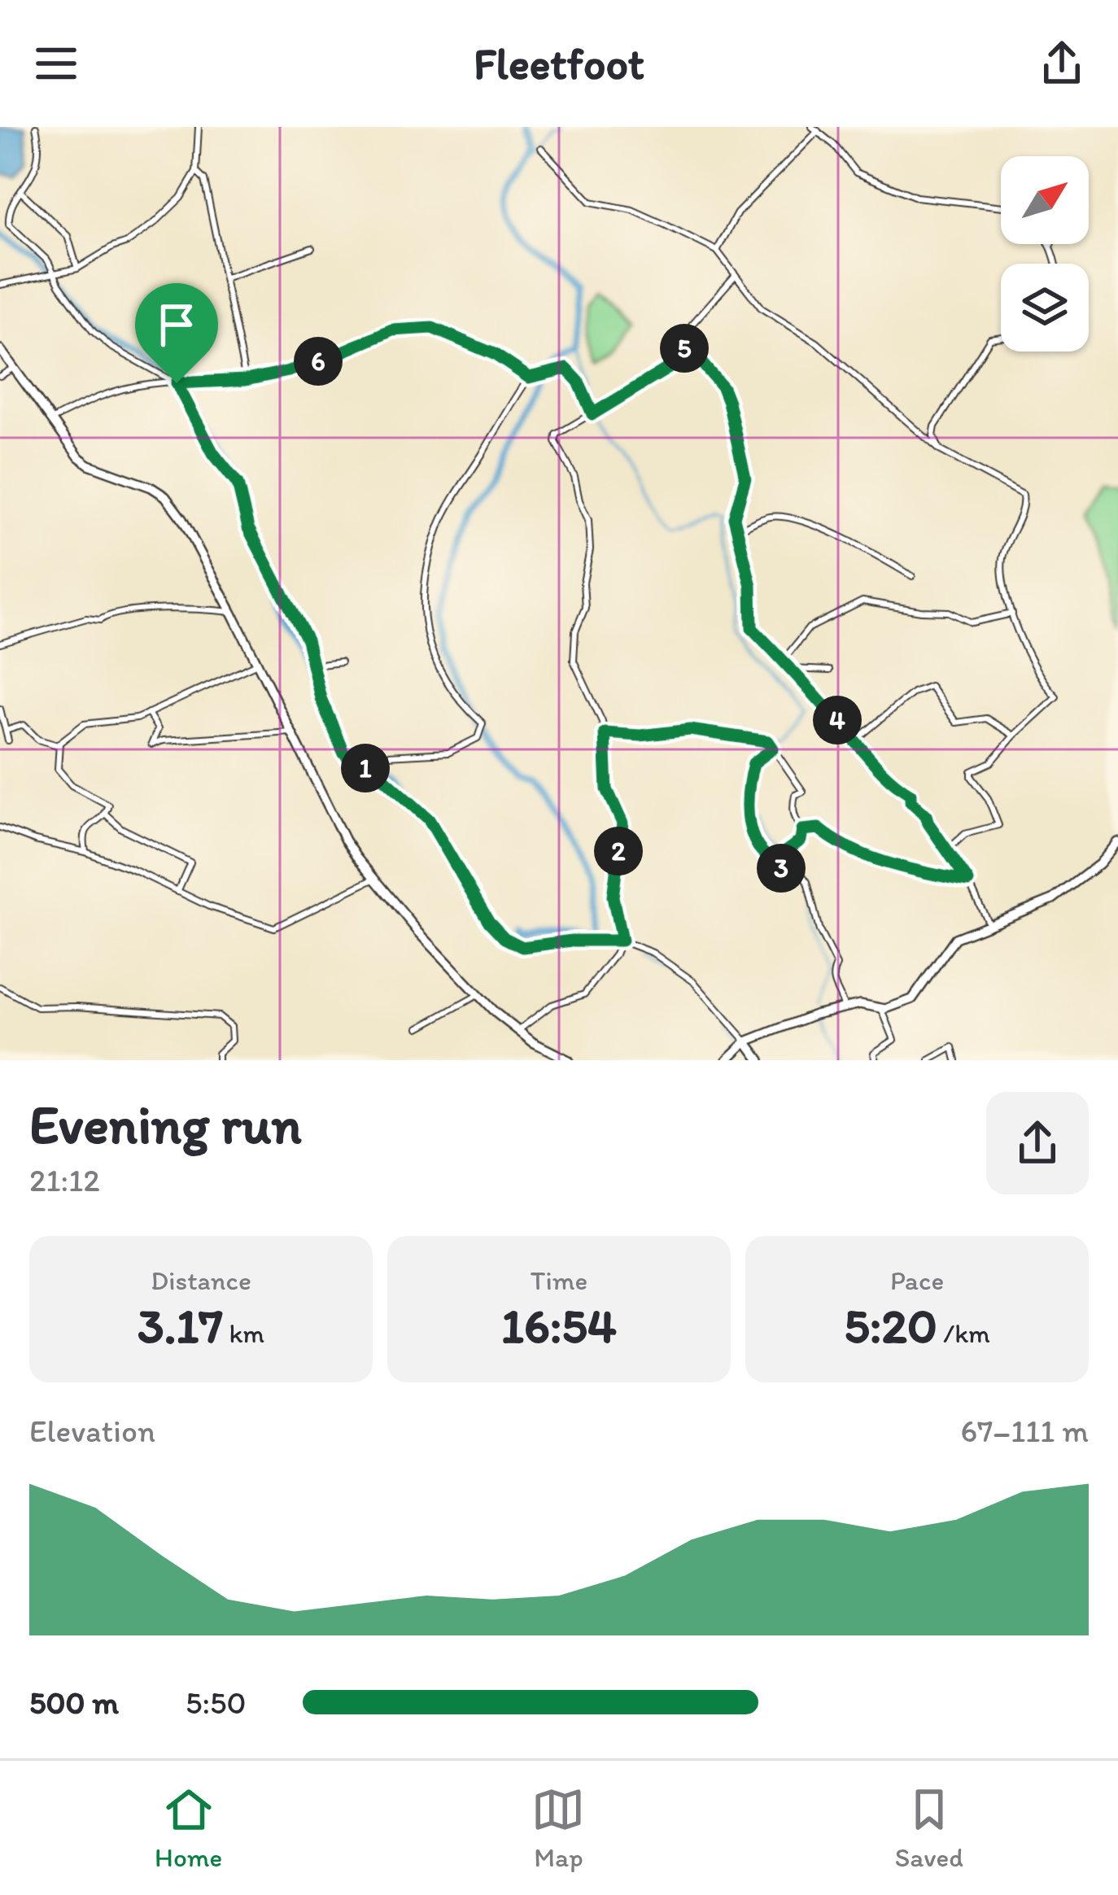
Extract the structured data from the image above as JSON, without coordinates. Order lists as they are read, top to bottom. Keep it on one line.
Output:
{"north":"top right","page":{"header":"Fleetfoot","pins":["5","6","4","1","2","3"],"heading":["Evening run","21:12"],"stats":[["Distance","3.17 km"],["Time","16:54"],["Pace","5:20 /km"]],"chart":["Elevation","67–111 m"],"list":[{"name":"500 m","note":"5:50"}],"tabs":["Home","Map","Saved"]}}
